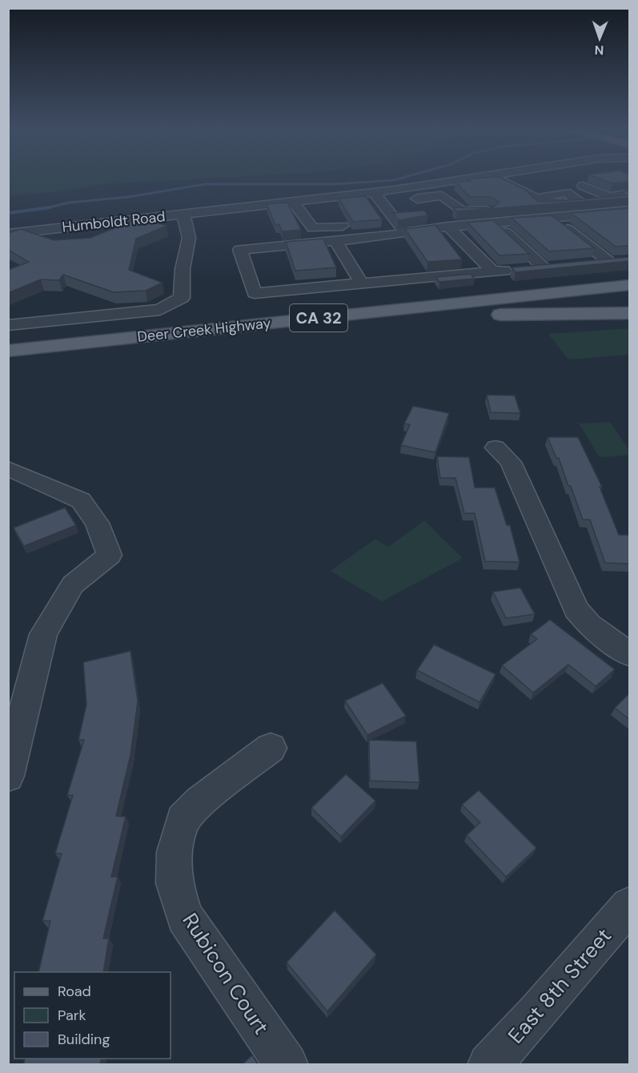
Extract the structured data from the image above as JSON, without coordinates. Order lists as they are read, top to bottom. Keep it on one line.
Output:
{"streets":{"main road":["CA 32","Deer Creek Highway"],"street":["Humboldt Road","Rubicon Court","East 8th Street"]},"legend":["Road","Park","Building"],"north":"bottom"}
